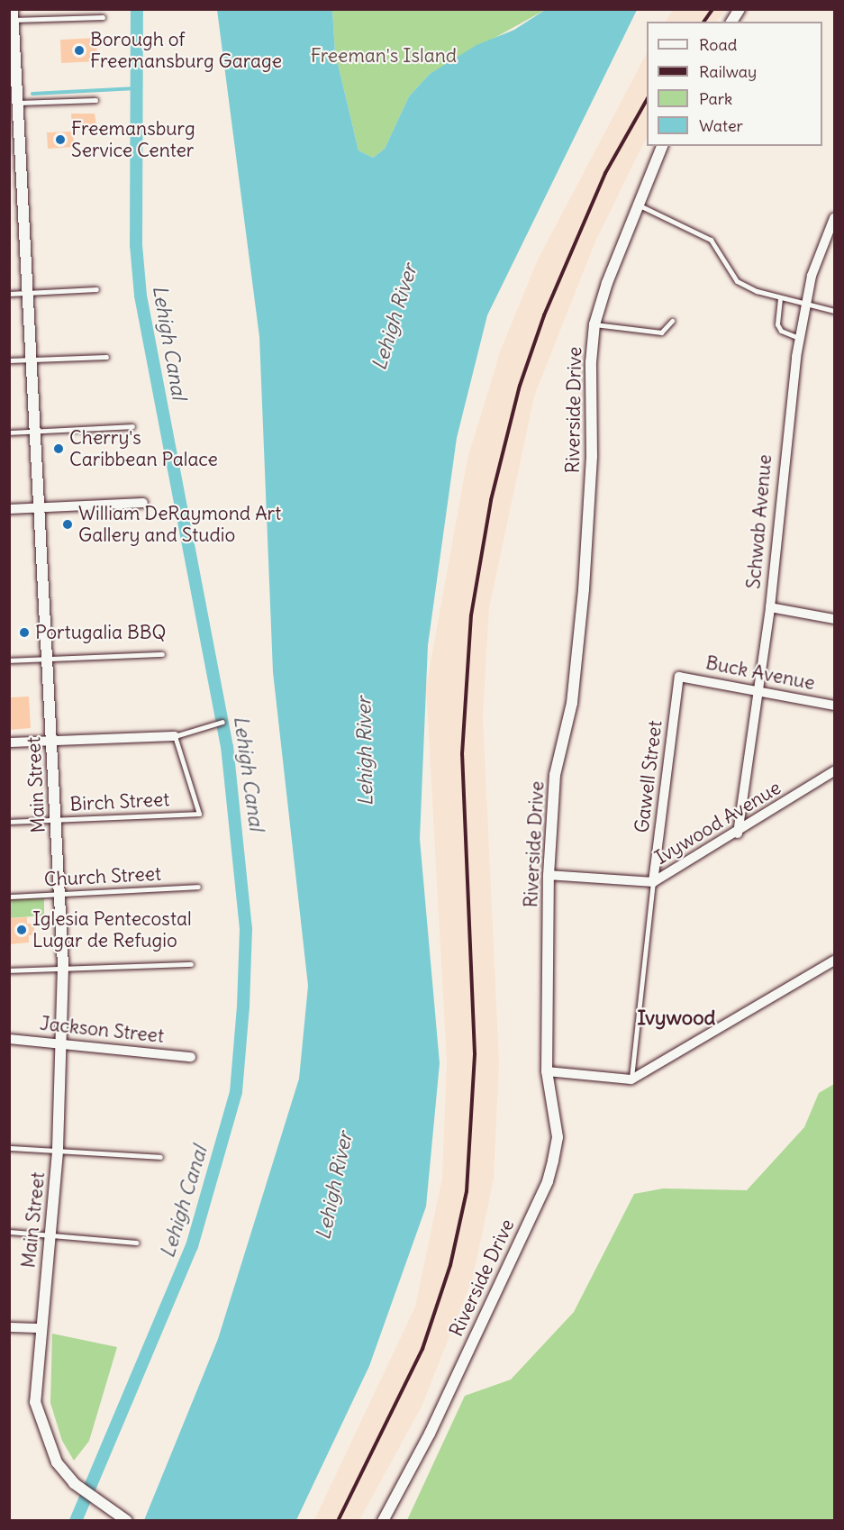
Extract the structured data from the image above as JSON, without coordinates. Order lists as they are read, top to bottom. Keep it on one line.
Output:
{"streets":{"street":["Riverside Drive","Schwab Avenue","Buck Avenue","Gawell Street","Main Street","Ivywood Avenue","Jackson Street"],"lane":["Birch Street","Church Street"]},"crossings":[["Riverside Drive","Ivywood Avenue"],["Schwab Avenue","Buck Avenue"],["Schwab Avenue","Ivywood Avenue"],["Buck Avenue","Gawell Street"],["Gawell Street","Ivywood Avenue"],["Main Street","Birch Street"],["Main Street","Church Street"],["Main Street","Jackson Street"]],"districts":["Ivywood"],"water":["Lehigh River","Lehigh Canal"],"parks":["Freeman's Island"],"places":["Borough of Freemansburg Garage","Freemansburg Service Center","Cherry's Caribbean Palace","William DeRaymond Art Gallery and Studio","Portugalia BBQ","Iglesia Pentecostal Lugar de Refugio"],"legend":["Road","Railway","Park","Water"]}
